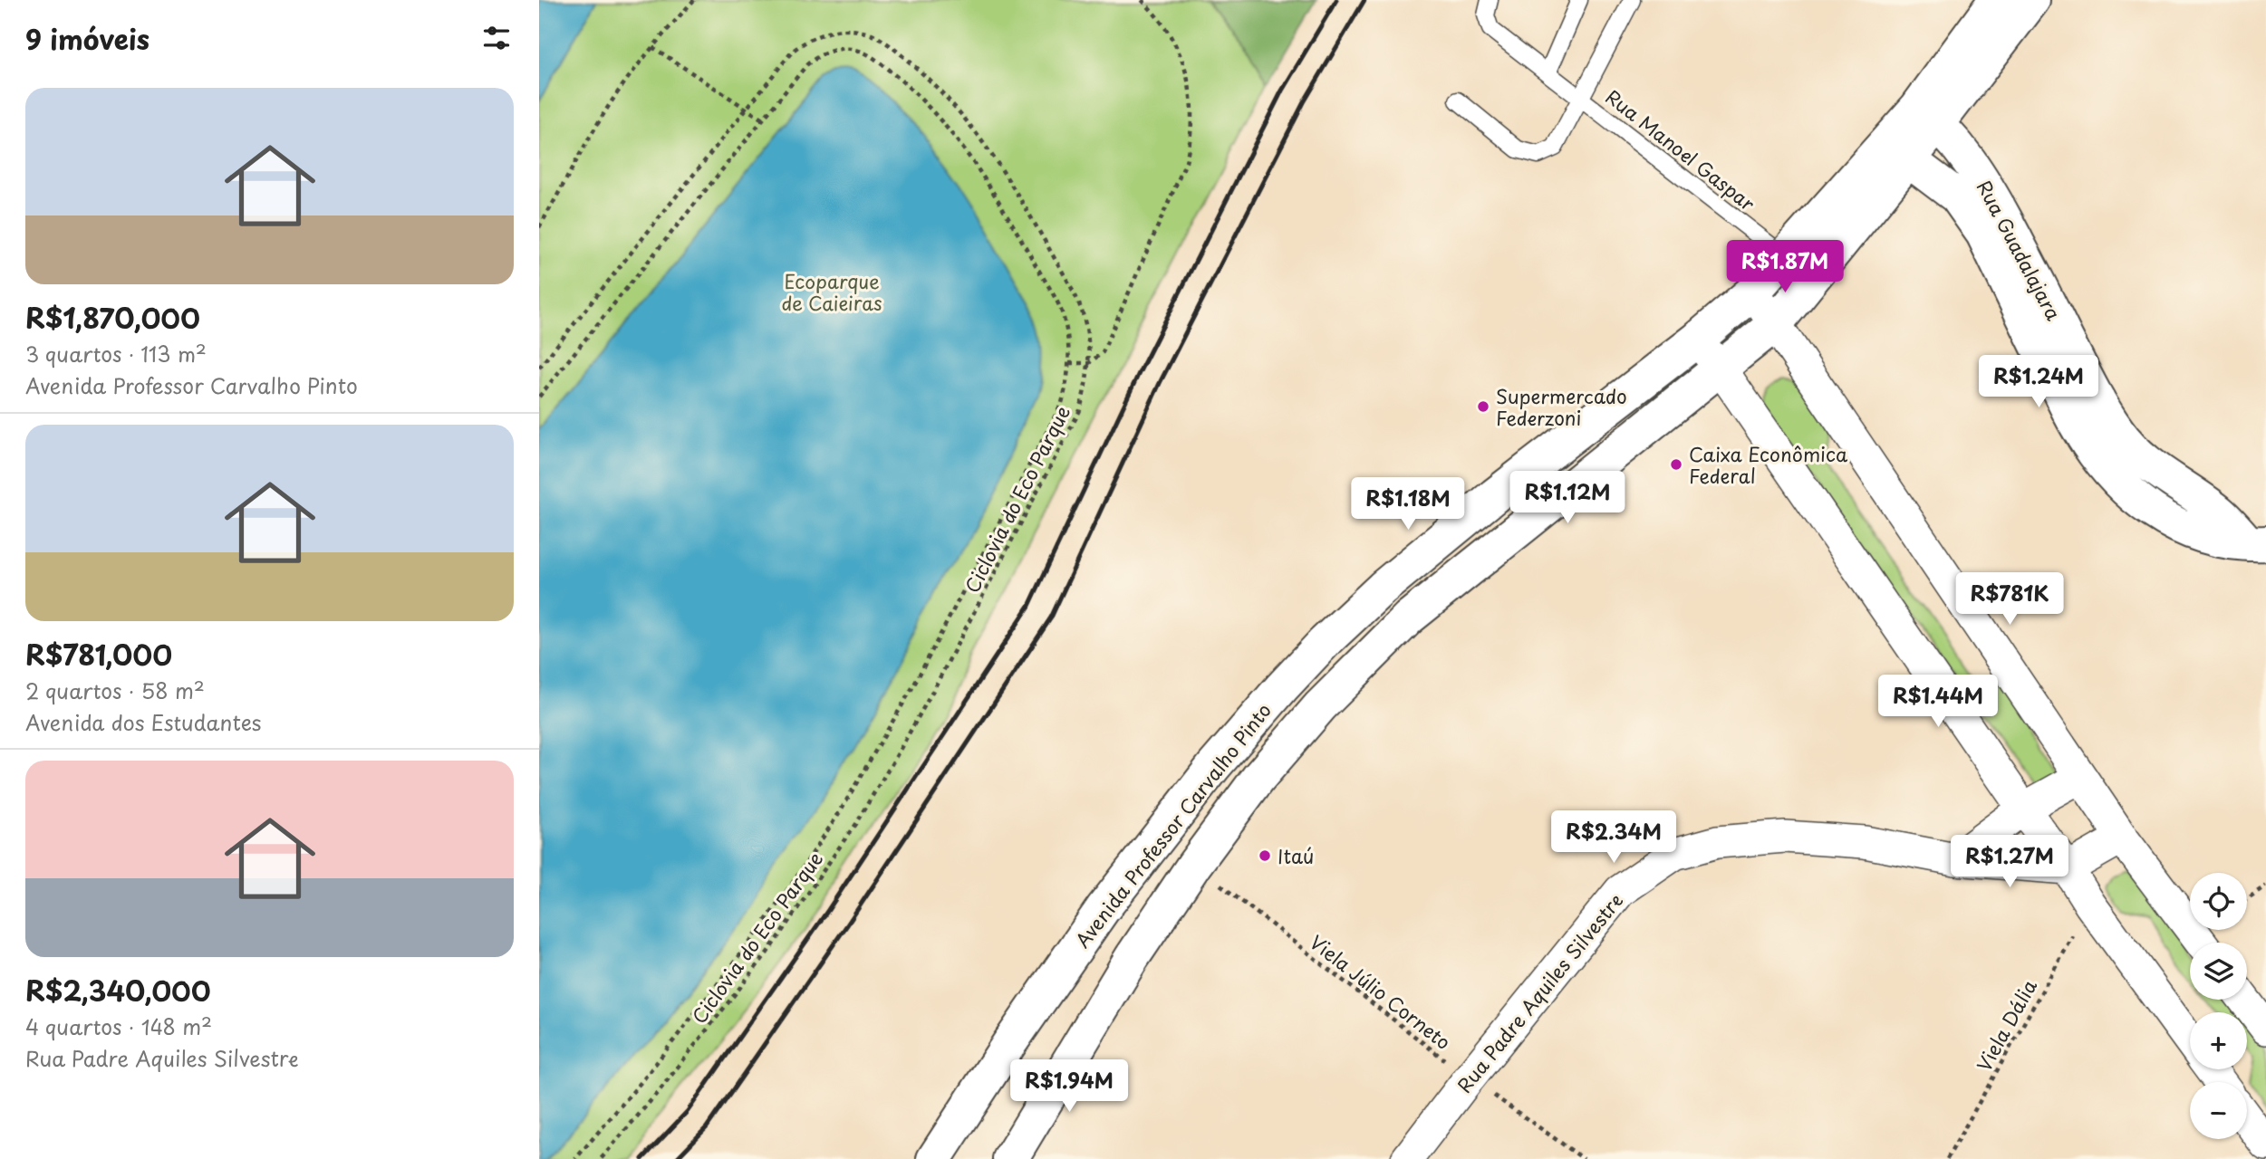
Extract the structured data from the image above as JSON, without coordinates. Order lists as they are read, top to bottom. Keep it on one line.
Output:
{"streets":{"street":["Rua Guadalajara","Avenida Professor Carvalho Pinto","Rua Padre Aquiles Silvestre"],"lane":["Rua Manoel Gaspar"],"path":["Ciclovia do Eco Parque","Viela Júlio Corneto","Viela Dália"]},"crossings":[["Rua Manoel Gaspar","Avenida Professor Carvalho Pinto"],["Rua Guadalajara","Avenida Professor Carvalho Pinto"],["Avenida Professor Carvalho Pinto","Viela Júlio Corneto"],["Viela Júlio Corneto","Rua Padre Aquiles Silvestre"]],"parks":["Ecoparque de Caieiras"],"places":["Supermercado Federzoni","Caixa Econômica Federal","Itaú"],"page":{"heading":"9 imóveis","list":[{"name":"R$1,870,000","note":"3 quartos · 113 m² · Avenida Professor Carvalho Pinto"},{"name":"R$781,000","note":"2 quartos · 58 m² · Avenida dos Estudantes"},{"name":"R$2,340,000","note":"4 quartos · 148 m² · Rua Padre Aquiles Silvestre"}],"price":["R$1.87M","R$1.24M","R$1.12M","R$1.18M","R$781K","R$1.44M","R$2.34M","R$1.27M","R$1.94M"],"map_buttons":["+","−"]}}
